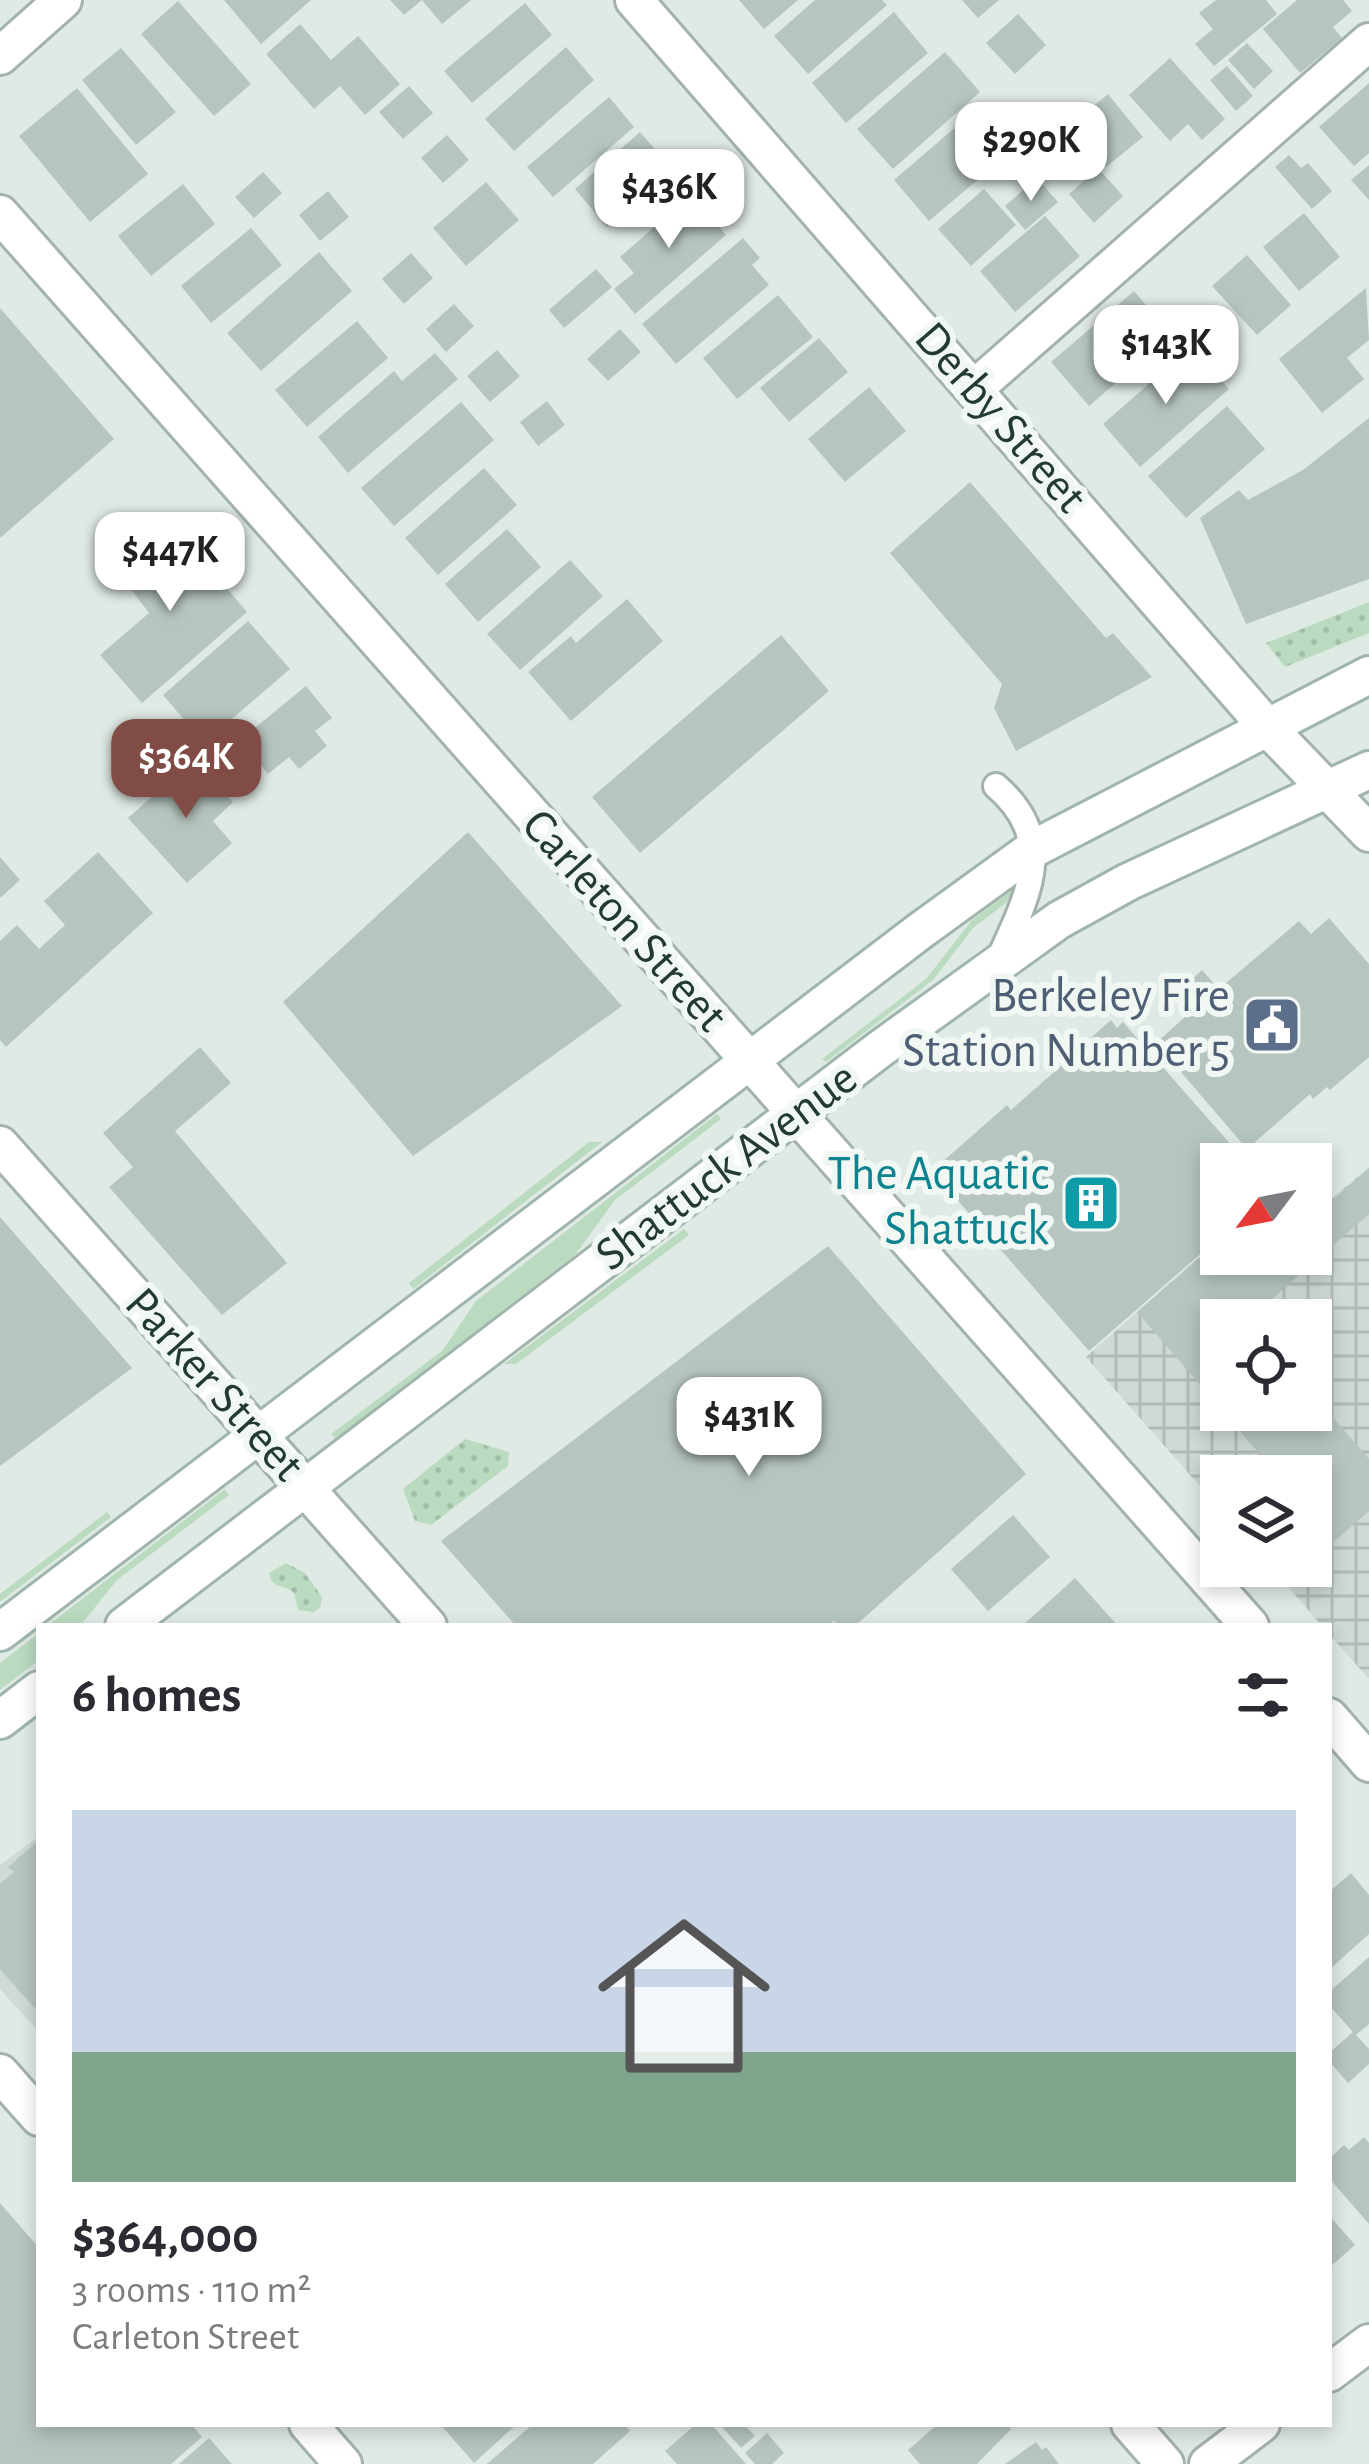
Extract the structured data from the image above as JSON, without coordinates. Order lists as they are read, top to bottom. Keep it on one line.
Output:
{"streets":{"street":["Derby Street","Carleton Street","Shattuck Avenue","Parker Street"]},"crossings":[["Derby Street","Shattuck Avenue"],["Carleton Street","Shattuck Avenue"],["Shattuck Avenue","Parker Street"]],"places":{"public building":["Berkeley Fire Station Number 5"],"building":["The Aquatic Shattuck"]},"north":"bottom left","page":{"price":["$290K","$436K","$143K","$447K","$364K","$431K"],"heading":"6 homes","list":[{"name":"$364,000","note":"3 rooms · 110 m² · Carleton Street"}]}}
